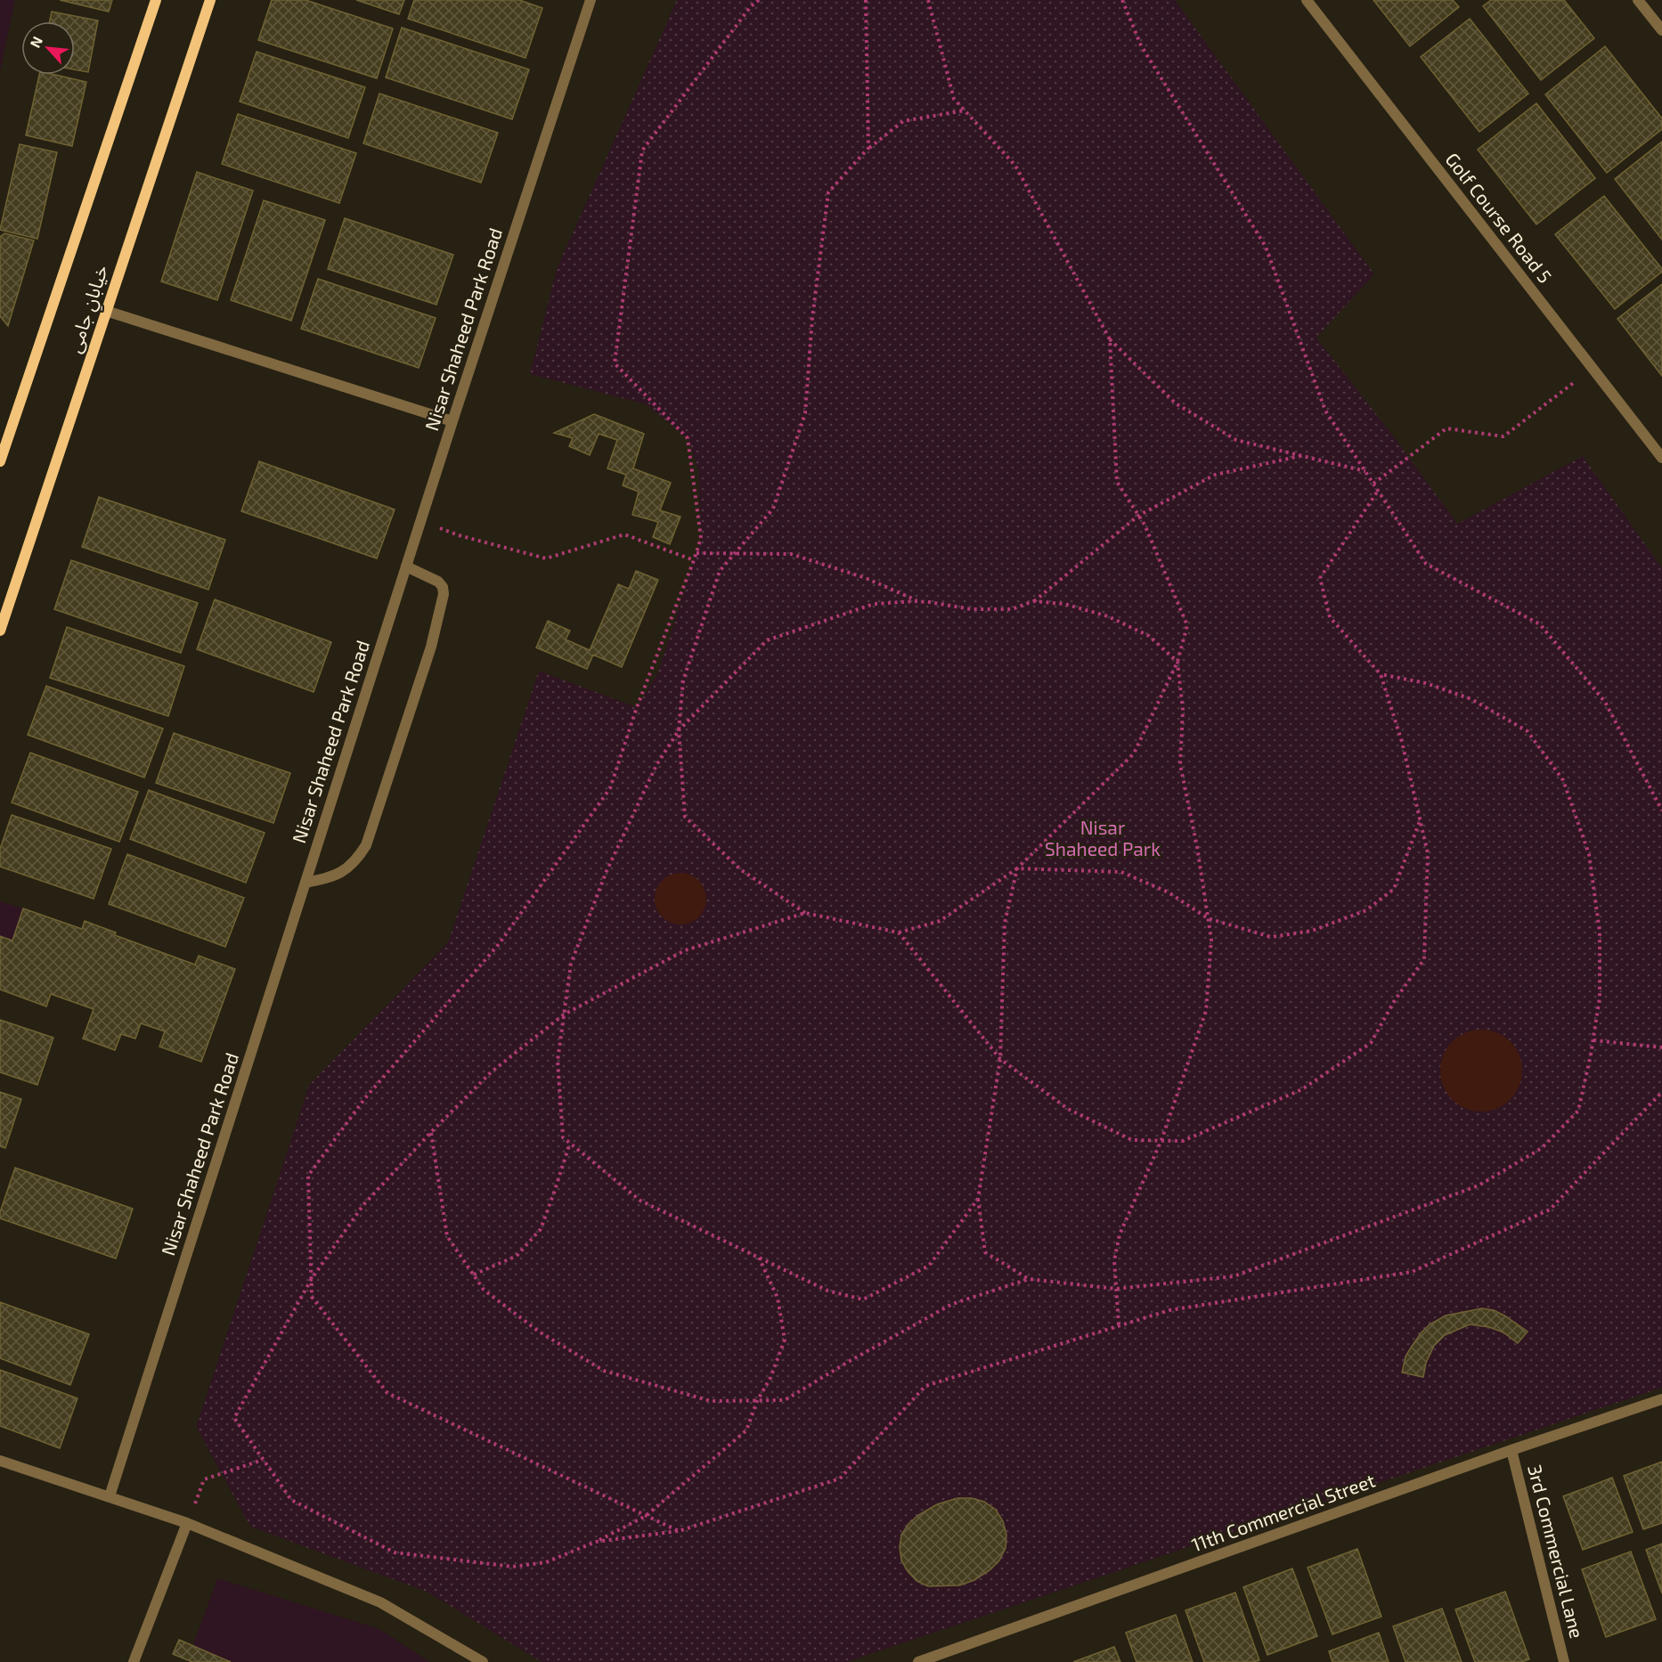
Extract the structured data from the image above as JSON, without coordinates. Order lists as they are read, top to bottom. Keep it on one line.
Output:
{"streets":{"main road":["خیابانِ جامی"],"street":["Golf Course Road 5","Nisar Shaheed Park Road","11th Commercial Street","3rd Commercial Lane"]},"crossings":[["11th Commercial Street","3rd Commercial Lane"]],"parks":["Nisar Shaheed Park"],"north":"top left"}
